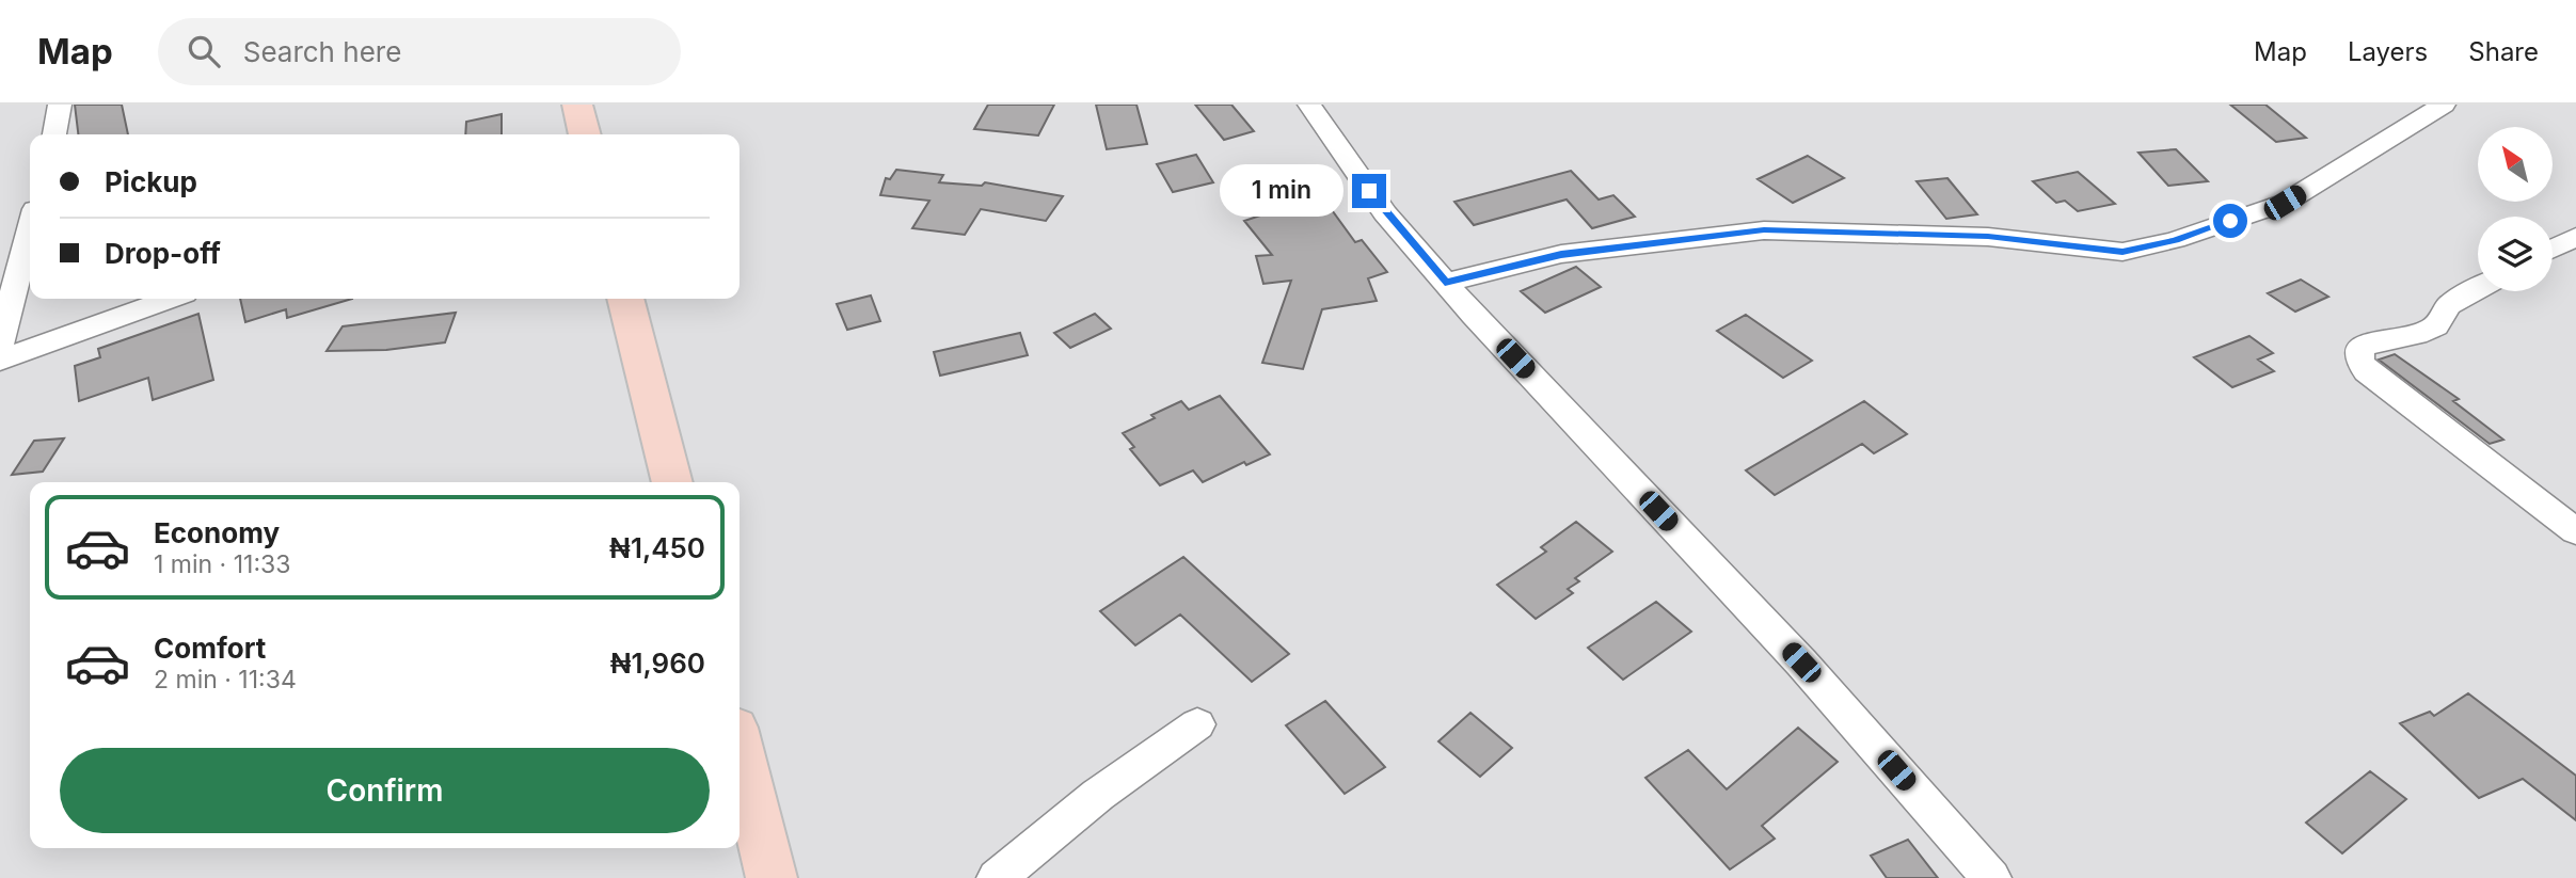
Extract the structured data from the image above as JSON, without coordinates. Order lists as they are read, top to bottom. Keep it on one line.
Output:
{"north":"top left","page":{"header":"Map","search":"Search here","nav":["Map","Layers","Share"],"banner":["Pickup","Drop-off"],"bubble":"1 min","list":[{"name":"Economy","note":"1 min · 11:33","value":"₦1,450"},{"name":"Comfort","note":"2 min · 11:34","value":"₦1,960"}],"buttons":"Confirm"}}
